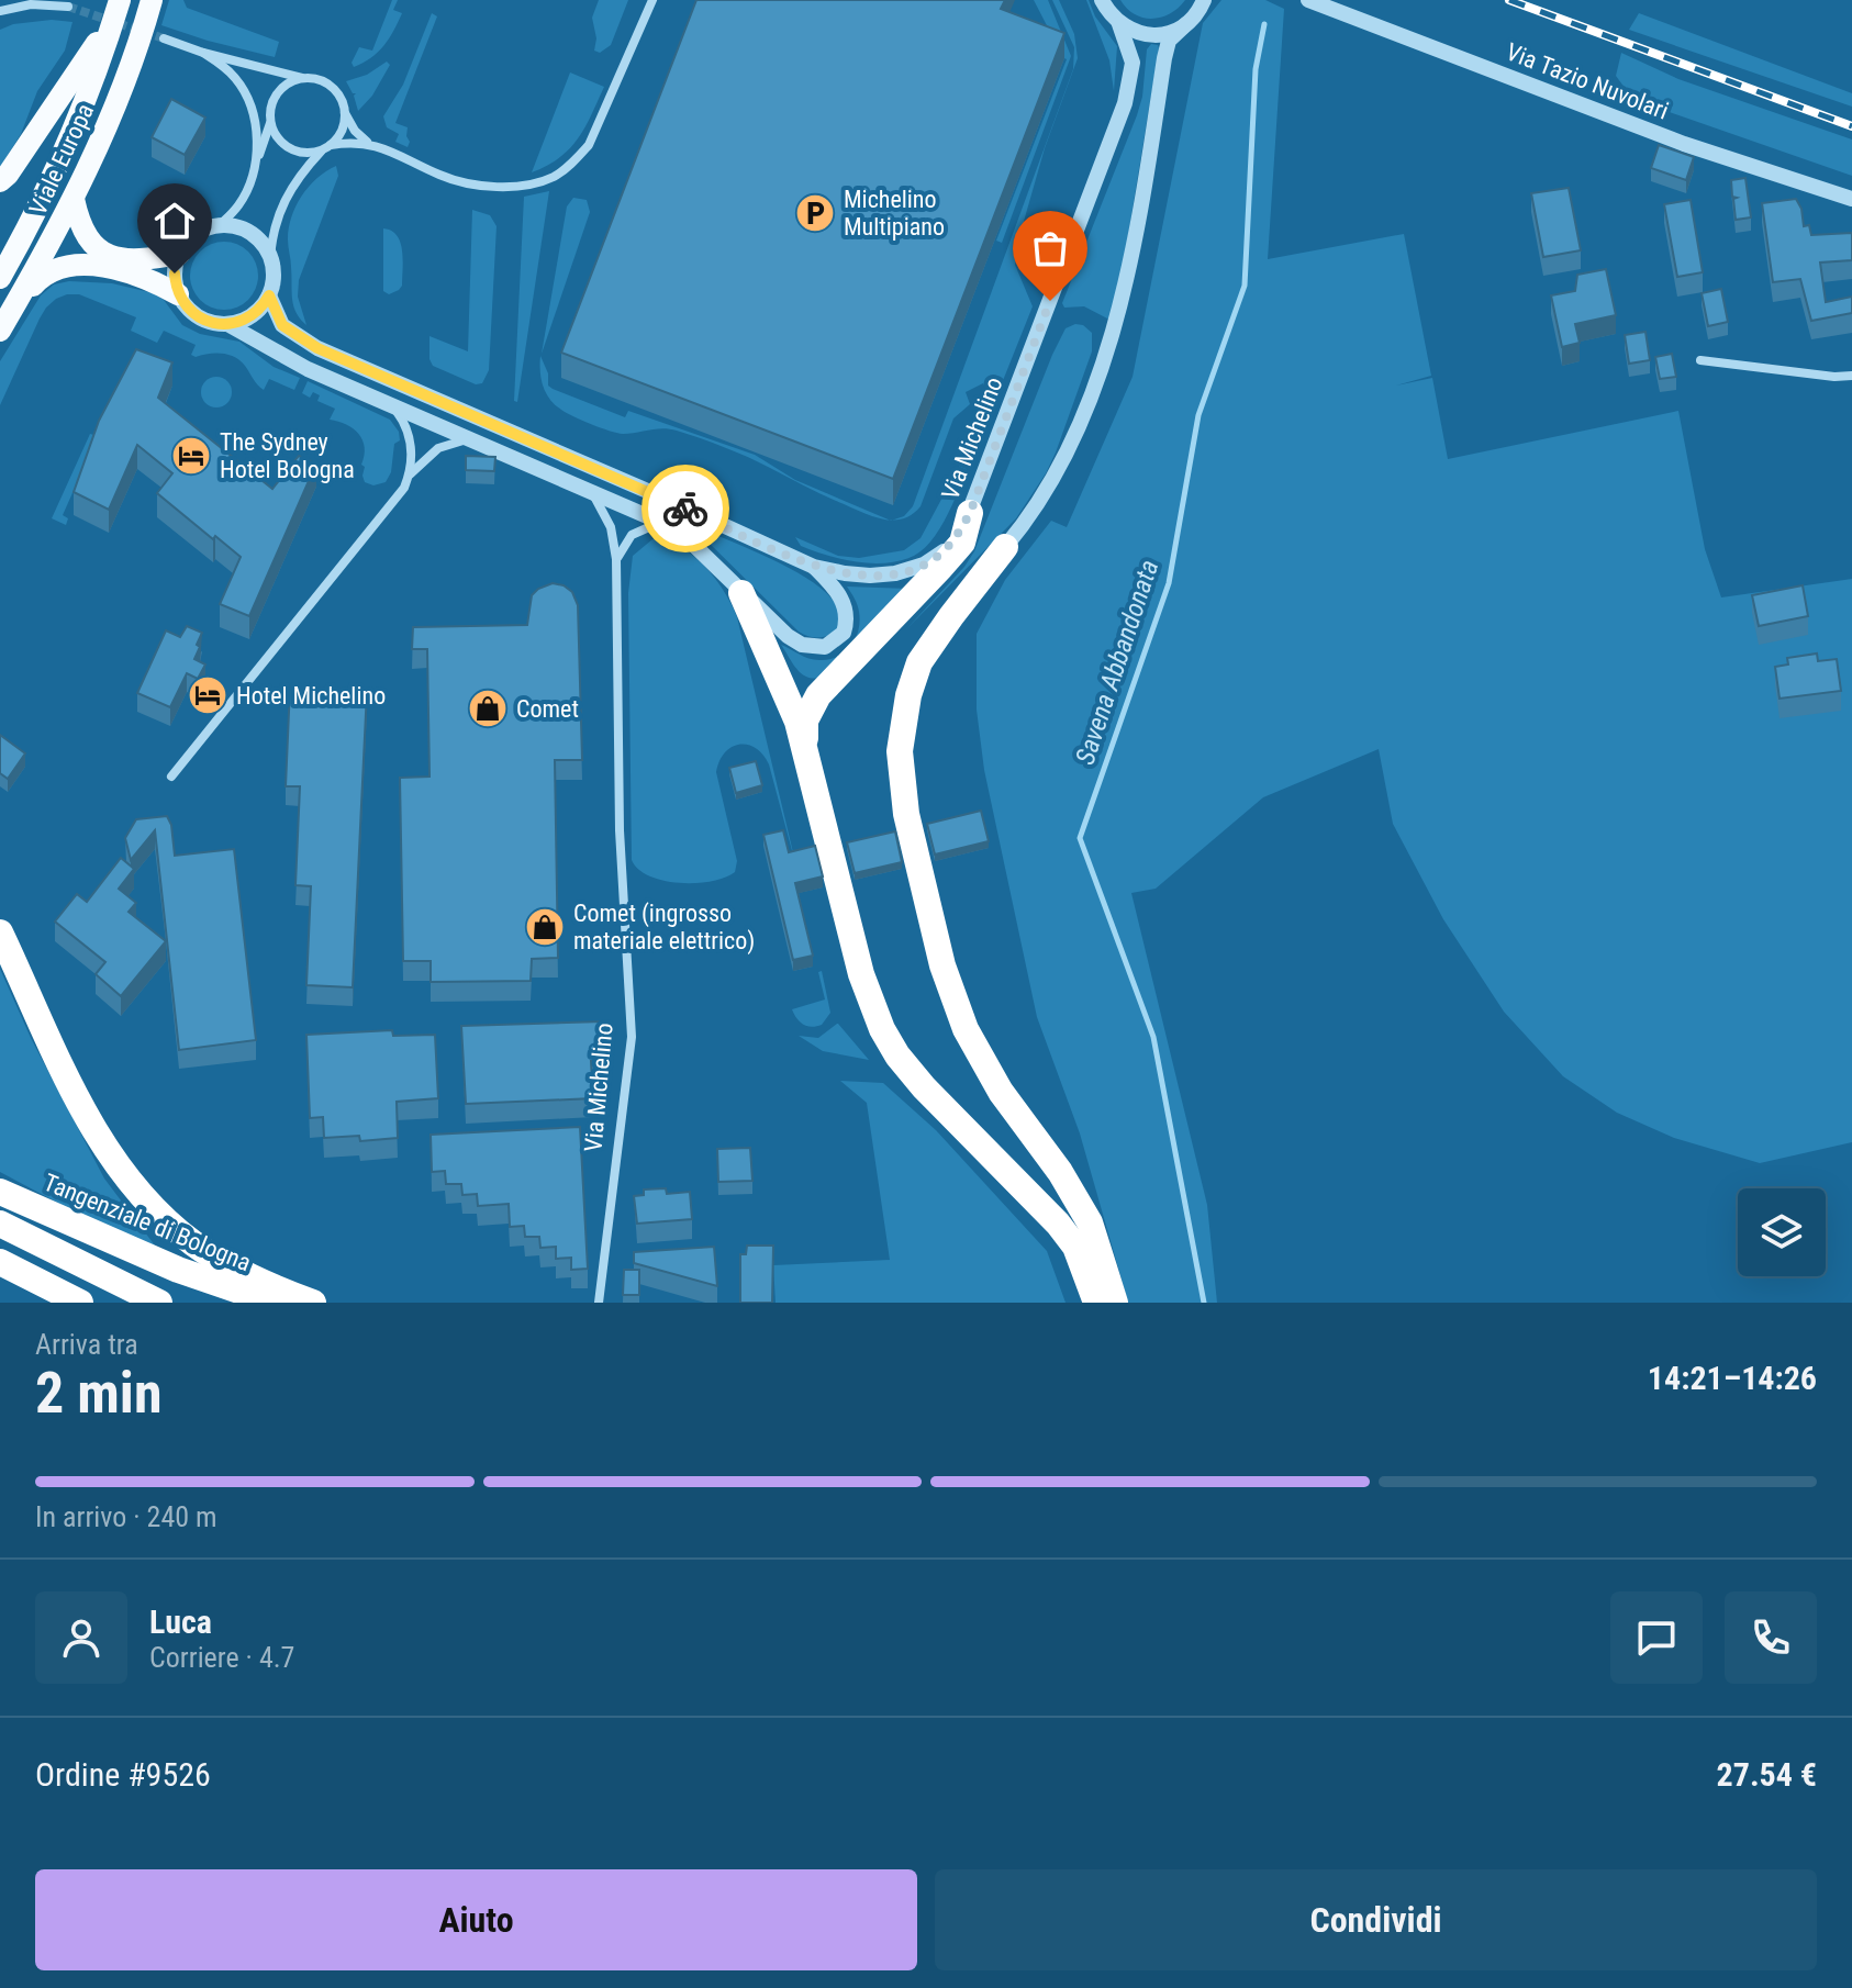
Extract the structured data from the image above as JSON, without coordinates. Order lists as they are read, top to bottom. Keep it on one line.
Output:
{"streets":{"highway":["Tangenziale di Bologna"],"main road":["Viale Europa"],"street":["Via Tazio Nuvolari","Via Michelino"]},"water":["Savena Abbandonata"],"places":{"parking":["Michelino Multipiano"],"hotel":["The Sydney Hotel Bologna","Hotel Michelino"],"shop":["Comet","Comet (ingrosso materiale elettrico)"]},"page":{"heading":["2 min","Arriva tra","14:21–14:26"],"panel":["Luca","Corriere · 4.7","Ordine #9526","27.54 €"],"bar":"In arrivo · 240 m","buttons":["Aiuto","Condividi"]}}
